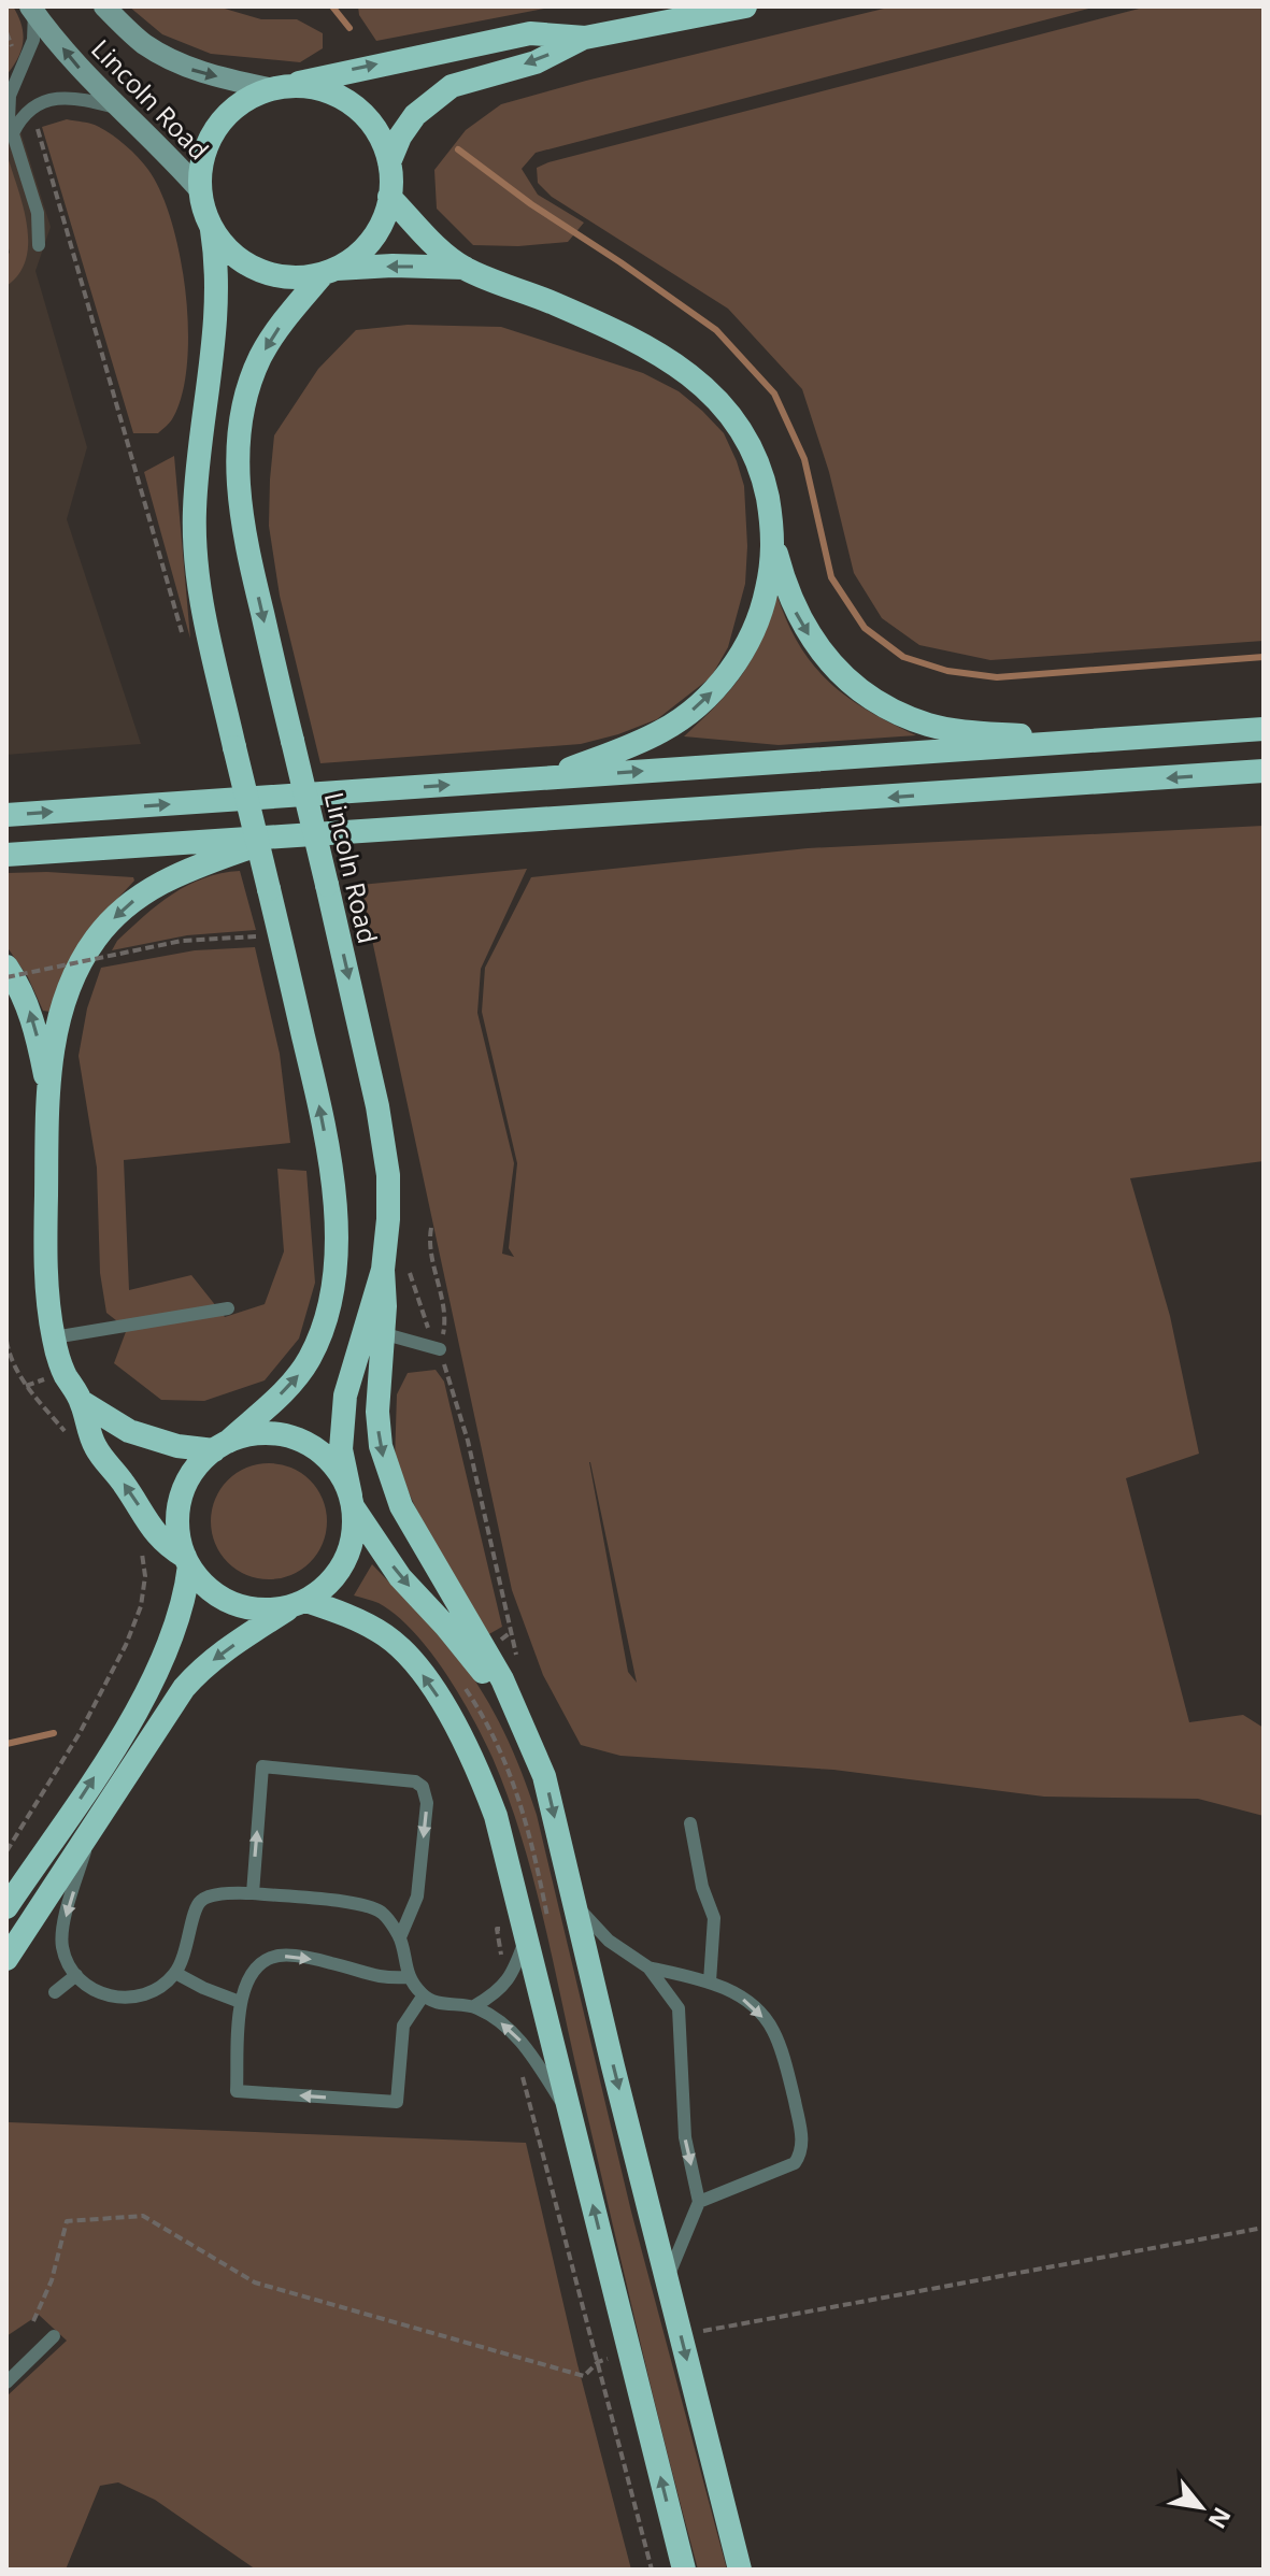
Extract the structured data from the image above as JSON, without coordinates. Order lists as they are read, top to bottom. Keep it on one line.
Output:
{"streets":{"highway":["Lincoln Road"]},"north":"bottom right"}
